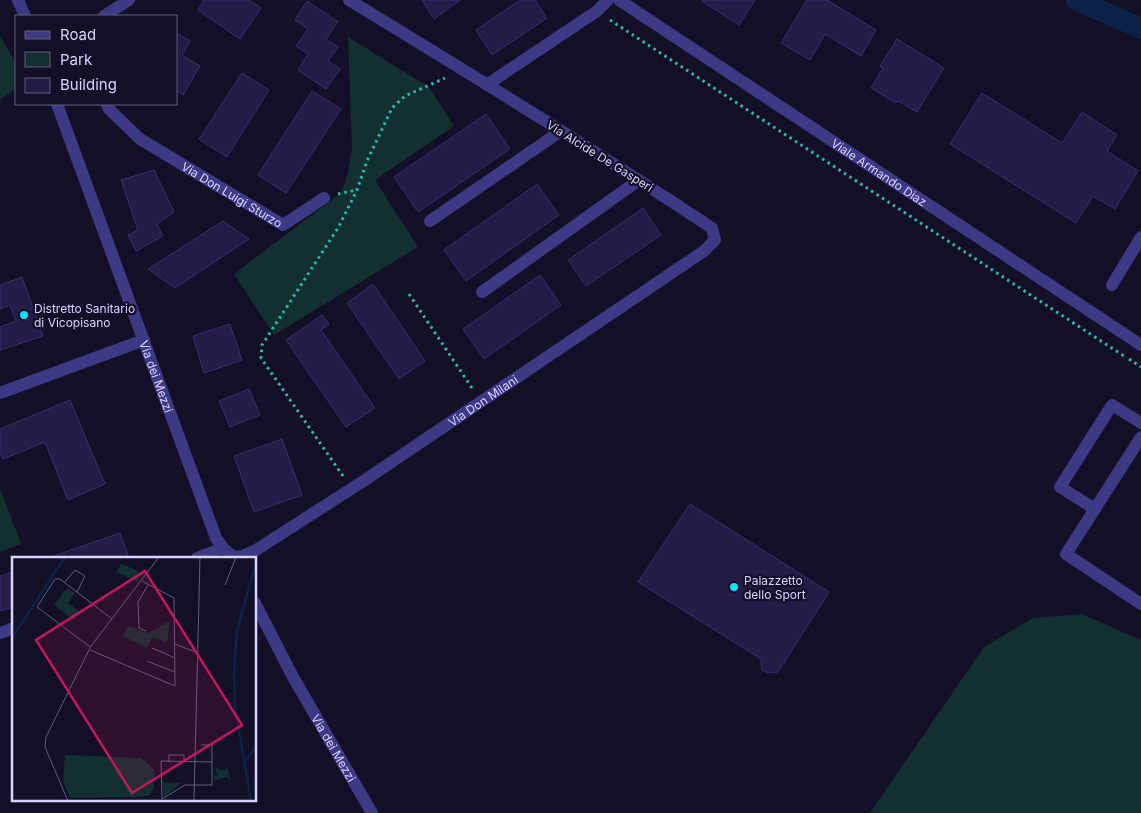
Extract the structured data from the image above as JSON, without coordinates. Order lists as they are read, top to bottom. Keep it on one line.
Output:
{"streets":{"street":["Via Alcide De Gasperi","Viale Armando Diaz","Via Don Luigi Sturzo","Via dei Mezzi","Via Don Milani"]},"crossings":[["Via Alcide De Gasperi","Via Don Milani"]],"places":["Distretto Sanitario di Vicopisano","Palazzetto dello Sport"],"legend":["Road","Park","Building"]}
